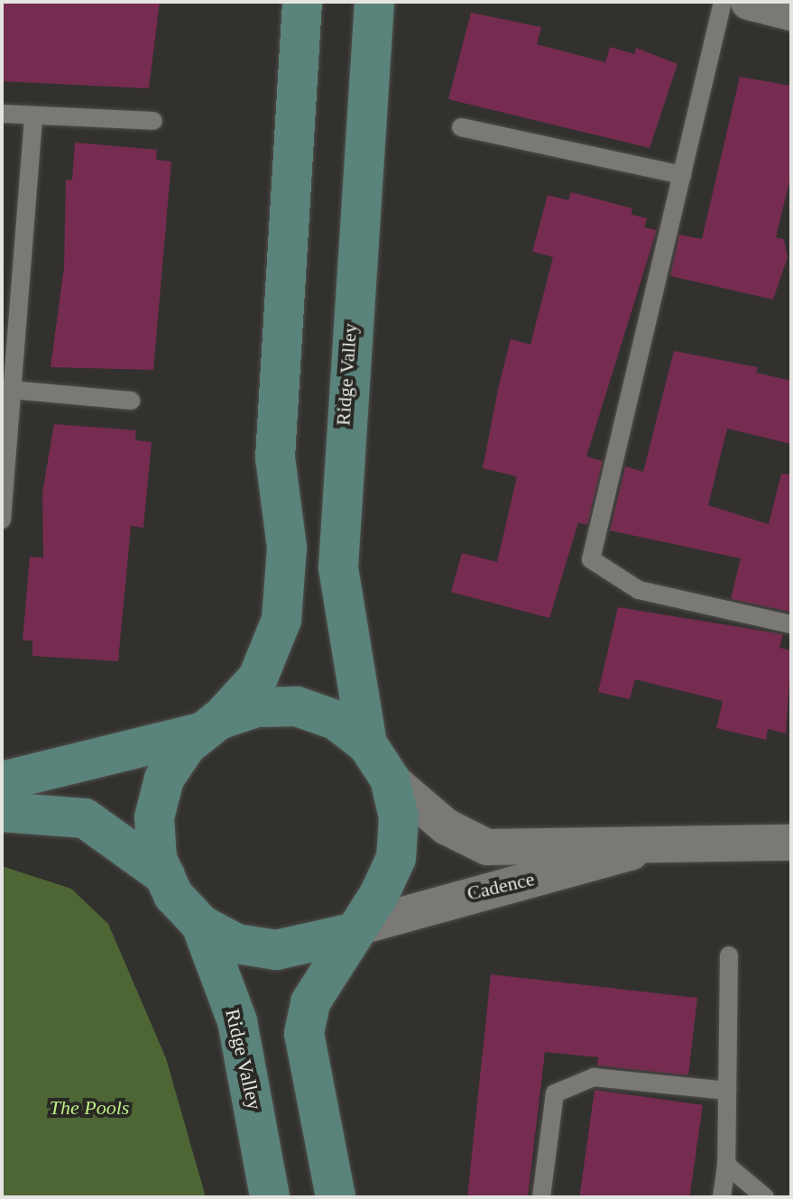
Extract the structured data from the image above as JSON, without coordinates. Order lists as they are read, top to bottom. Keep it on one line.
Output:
{"streets":{"main road":["Ridge Valley"],"street":["Cadence"]},"crossings":[["Ridge Valley","Cadence"]],"parks":["The Pools"]}
